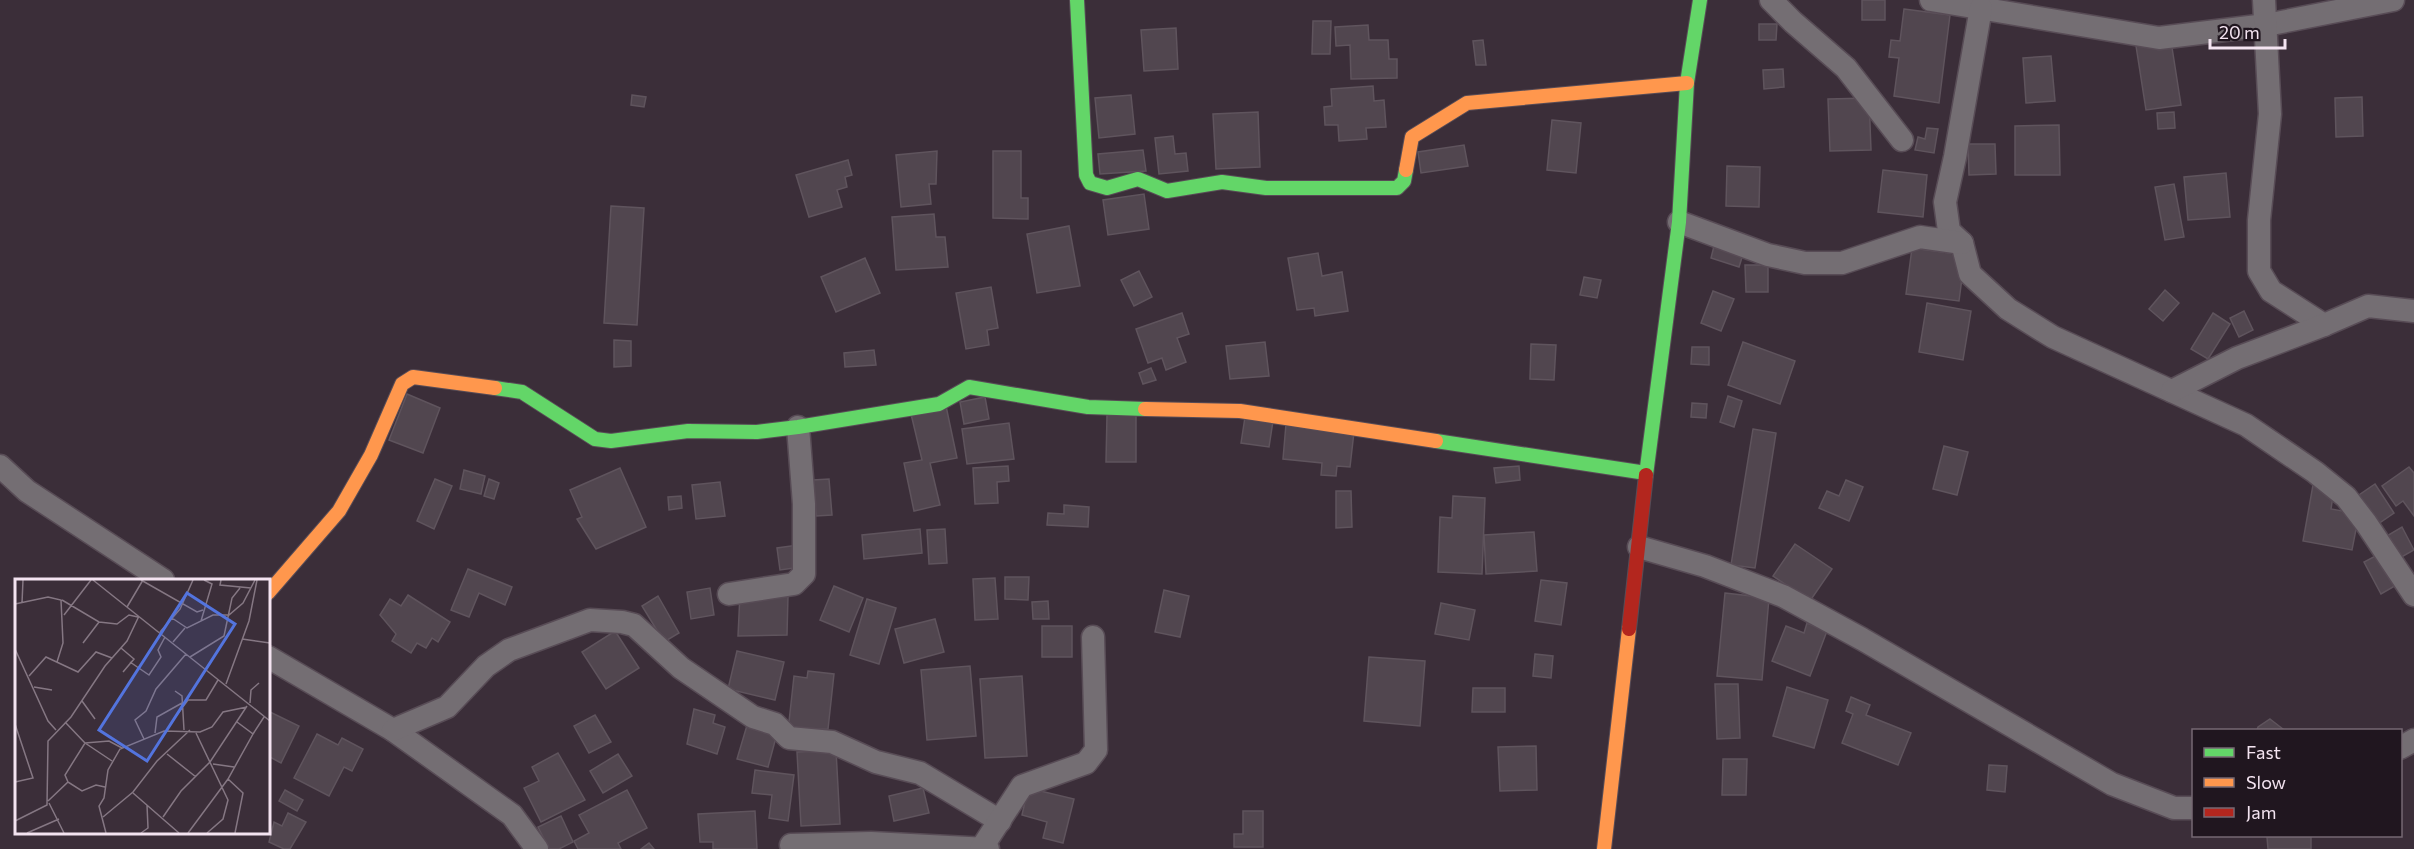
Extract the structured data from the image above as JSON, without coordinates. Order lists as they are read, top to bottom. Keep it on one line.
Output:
{"legend":["Fast","Slow","Jam"],"scale_bar":"20 m"}
